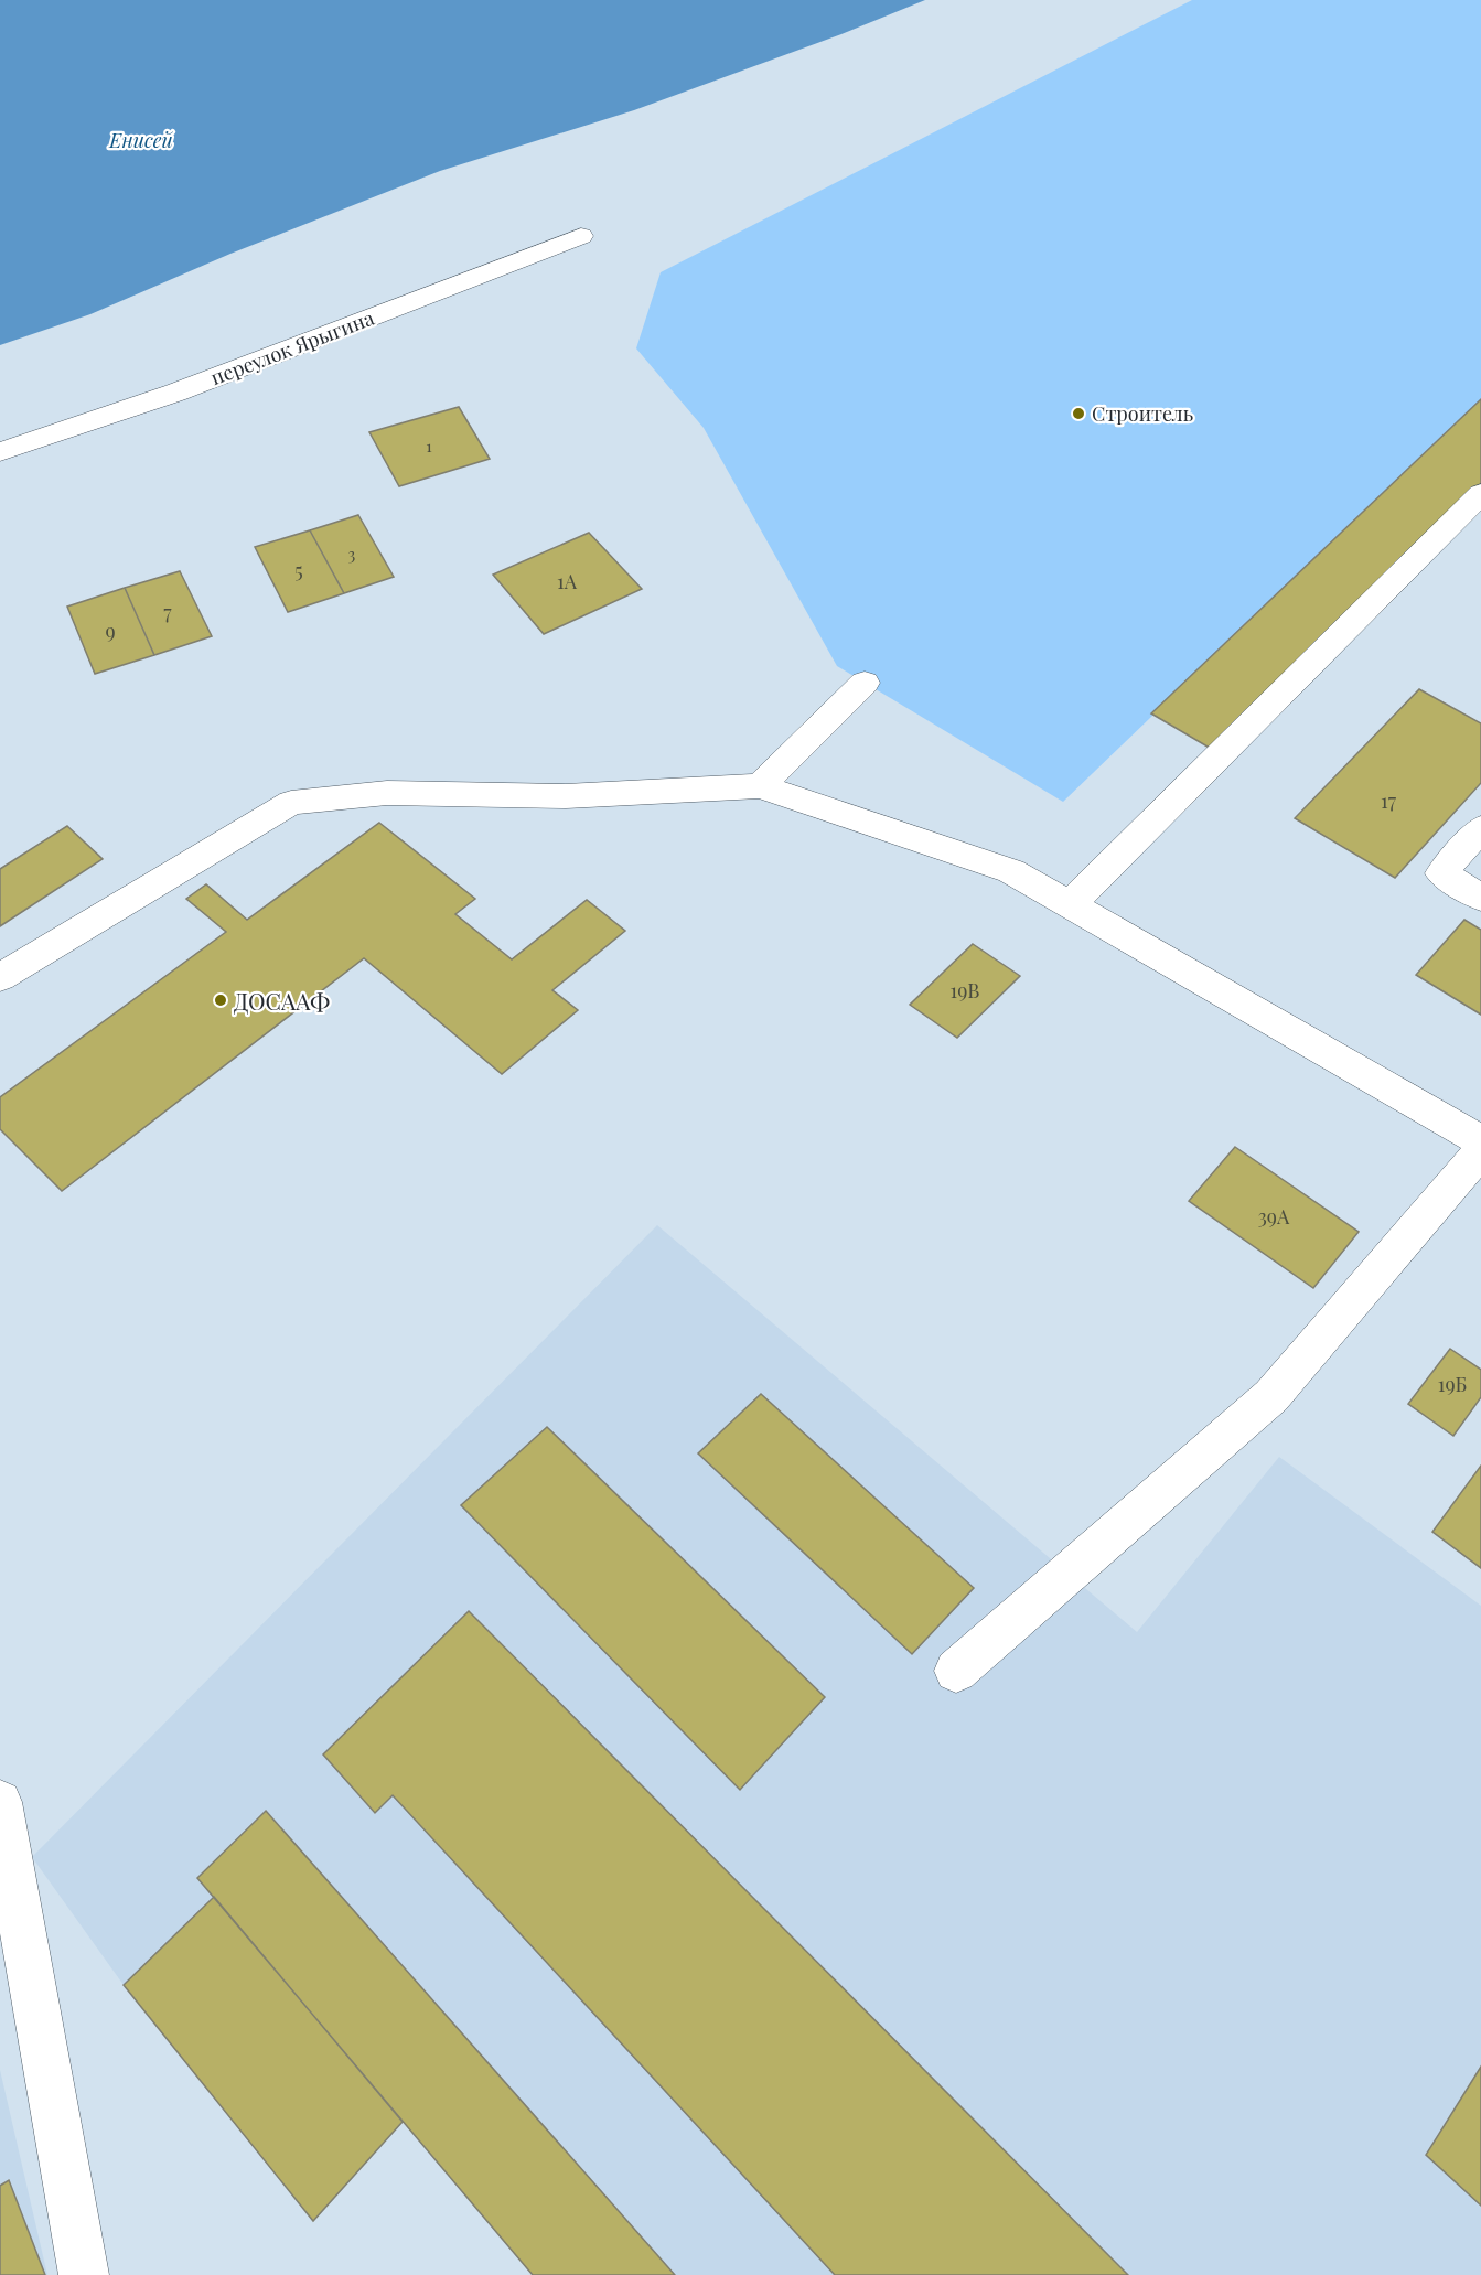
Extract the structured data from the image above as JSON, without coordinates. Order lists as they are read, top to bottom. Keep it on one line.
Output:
{"streets":{"street":["переулок Ярыгина"]},"water":["Енисей"],"places":["Строитель","ДОСААФ"],"house_numbers":["1","3","5","1А","7","9","17","19В","39А","19Б"]}
